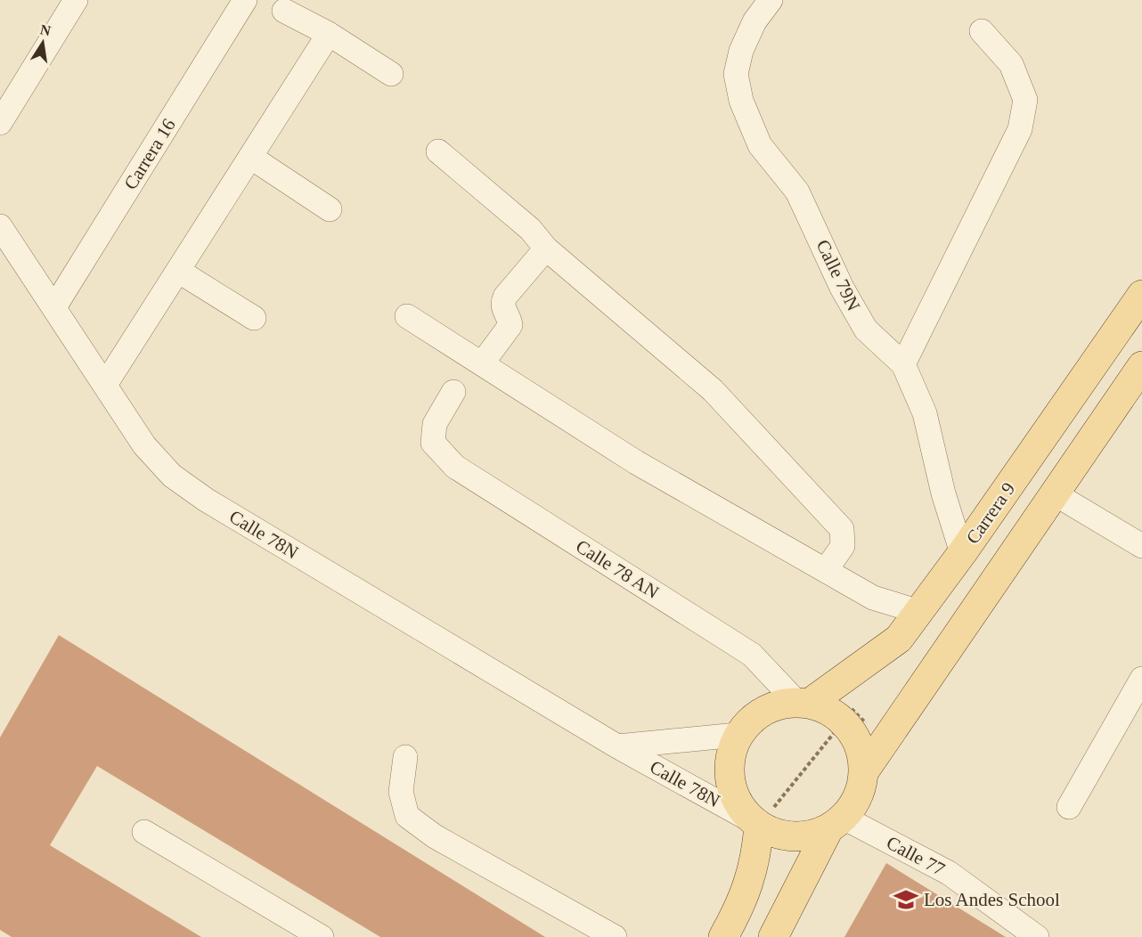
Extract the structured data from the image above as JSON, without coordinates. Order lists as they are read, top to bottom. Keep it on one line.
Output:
{"streets":{"main road":["Carrera 9"],"street":["Carrera 16","Calle 79N","Calle 78N","Calle 78 AN","Calle 77"]},"crossings":[["Carrera 16","Calle 78N"],["Calle 79N","Carrera 9"],["Carrera 9","Calle 78 AN"]],"places":{"school or university":["Los Andes School"]},"north":"top"}
